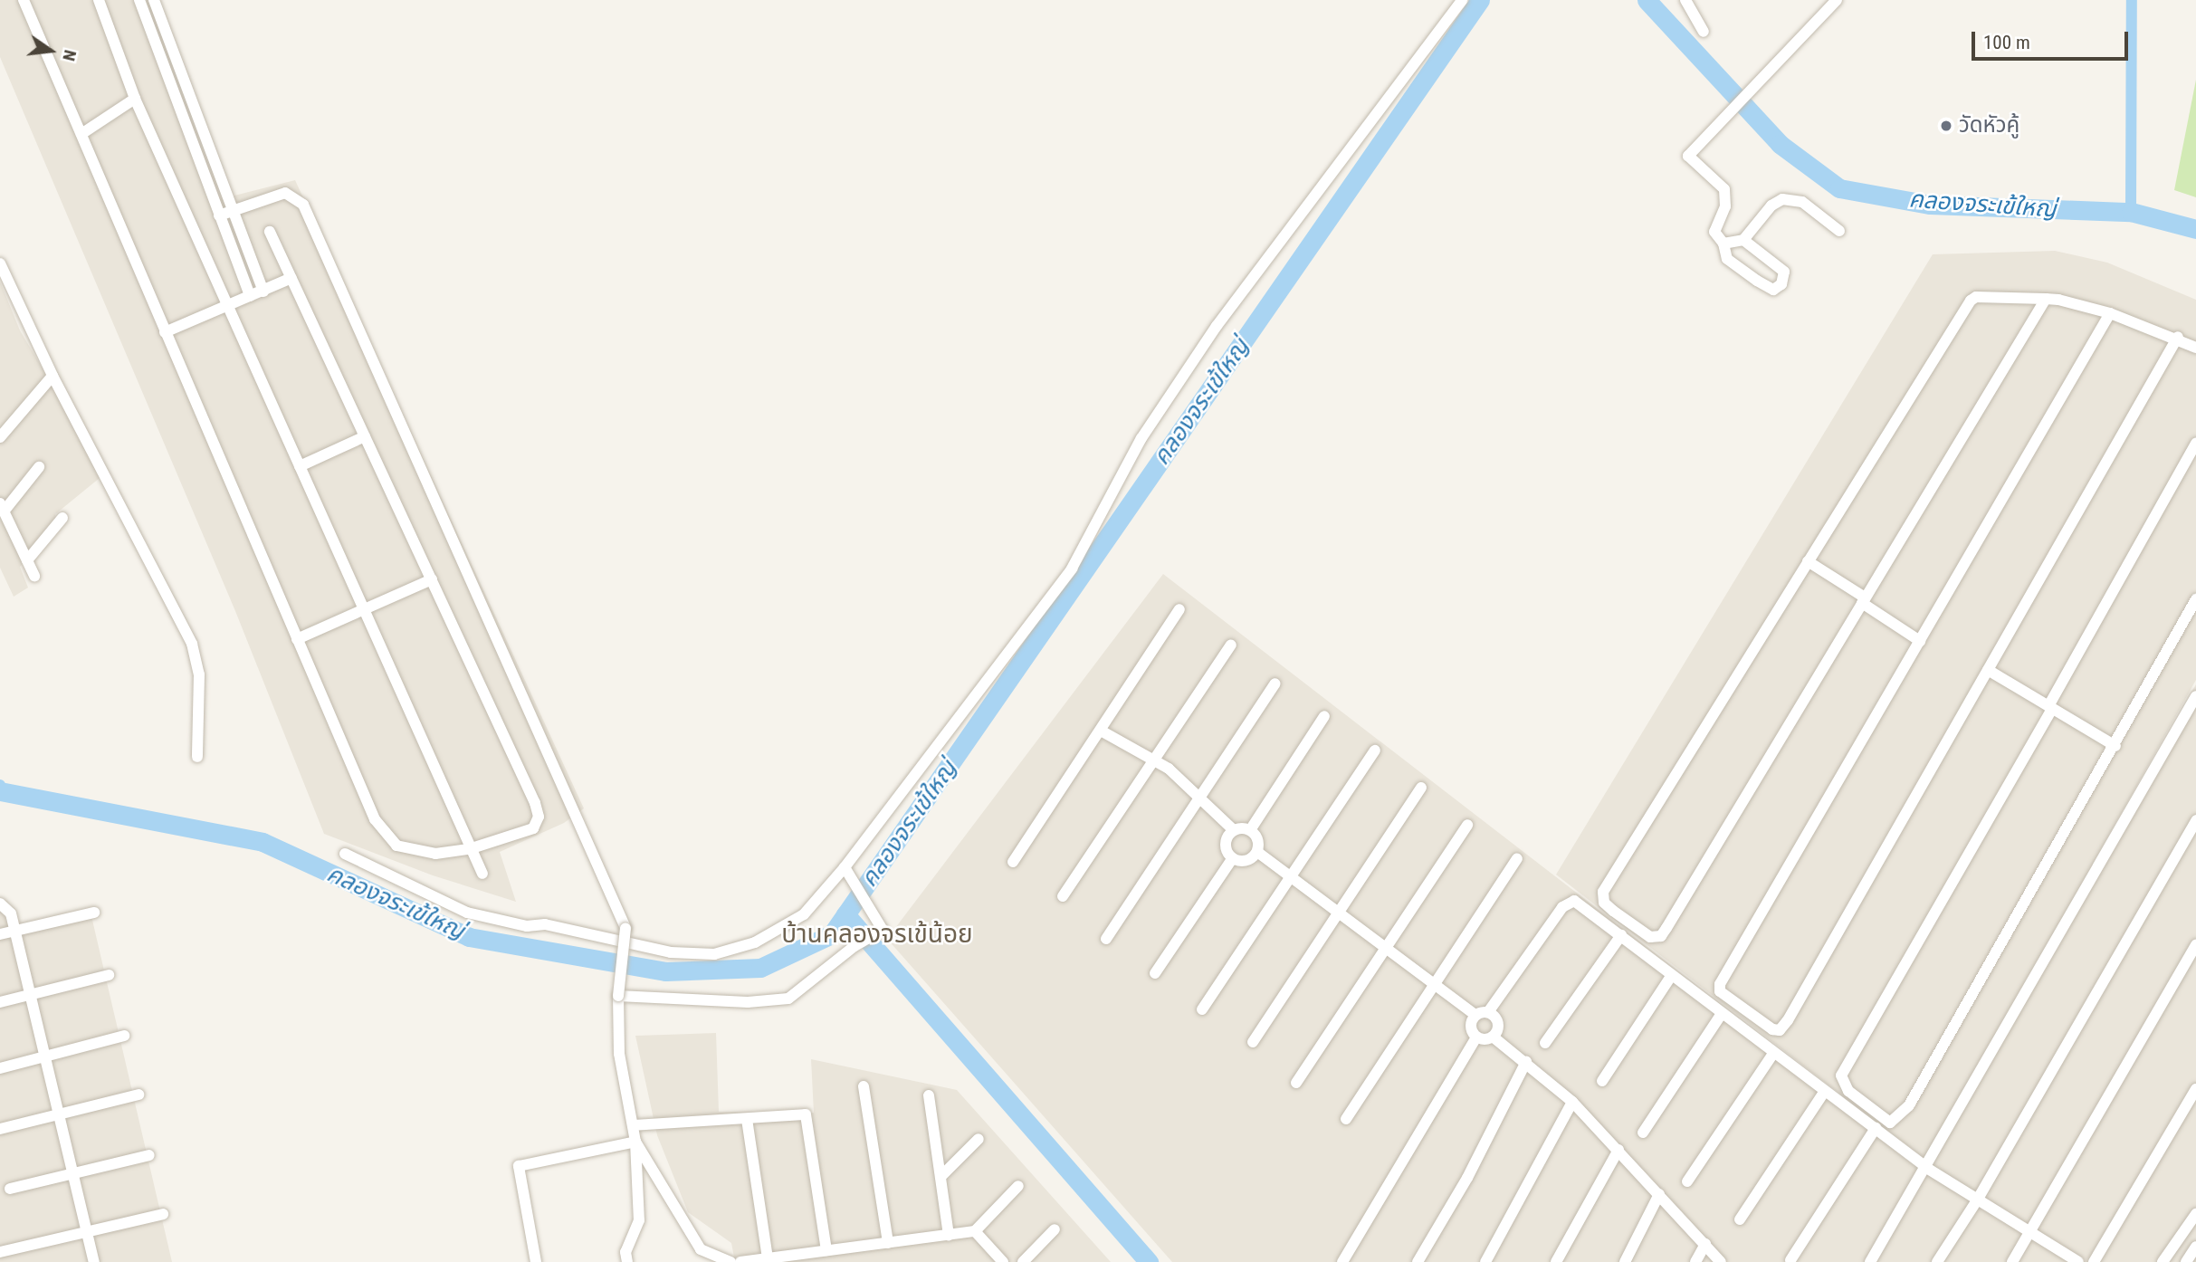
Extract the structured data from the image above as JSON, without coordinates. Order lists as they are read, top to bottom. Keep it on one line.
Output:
{"districts":["บ้านคลองจรเข้น้อย"],"water":["คลองจระเข้ใหญ่"],"places":["วัดหัวคู้"],"scale_bar":"100 m","north":"right"}
